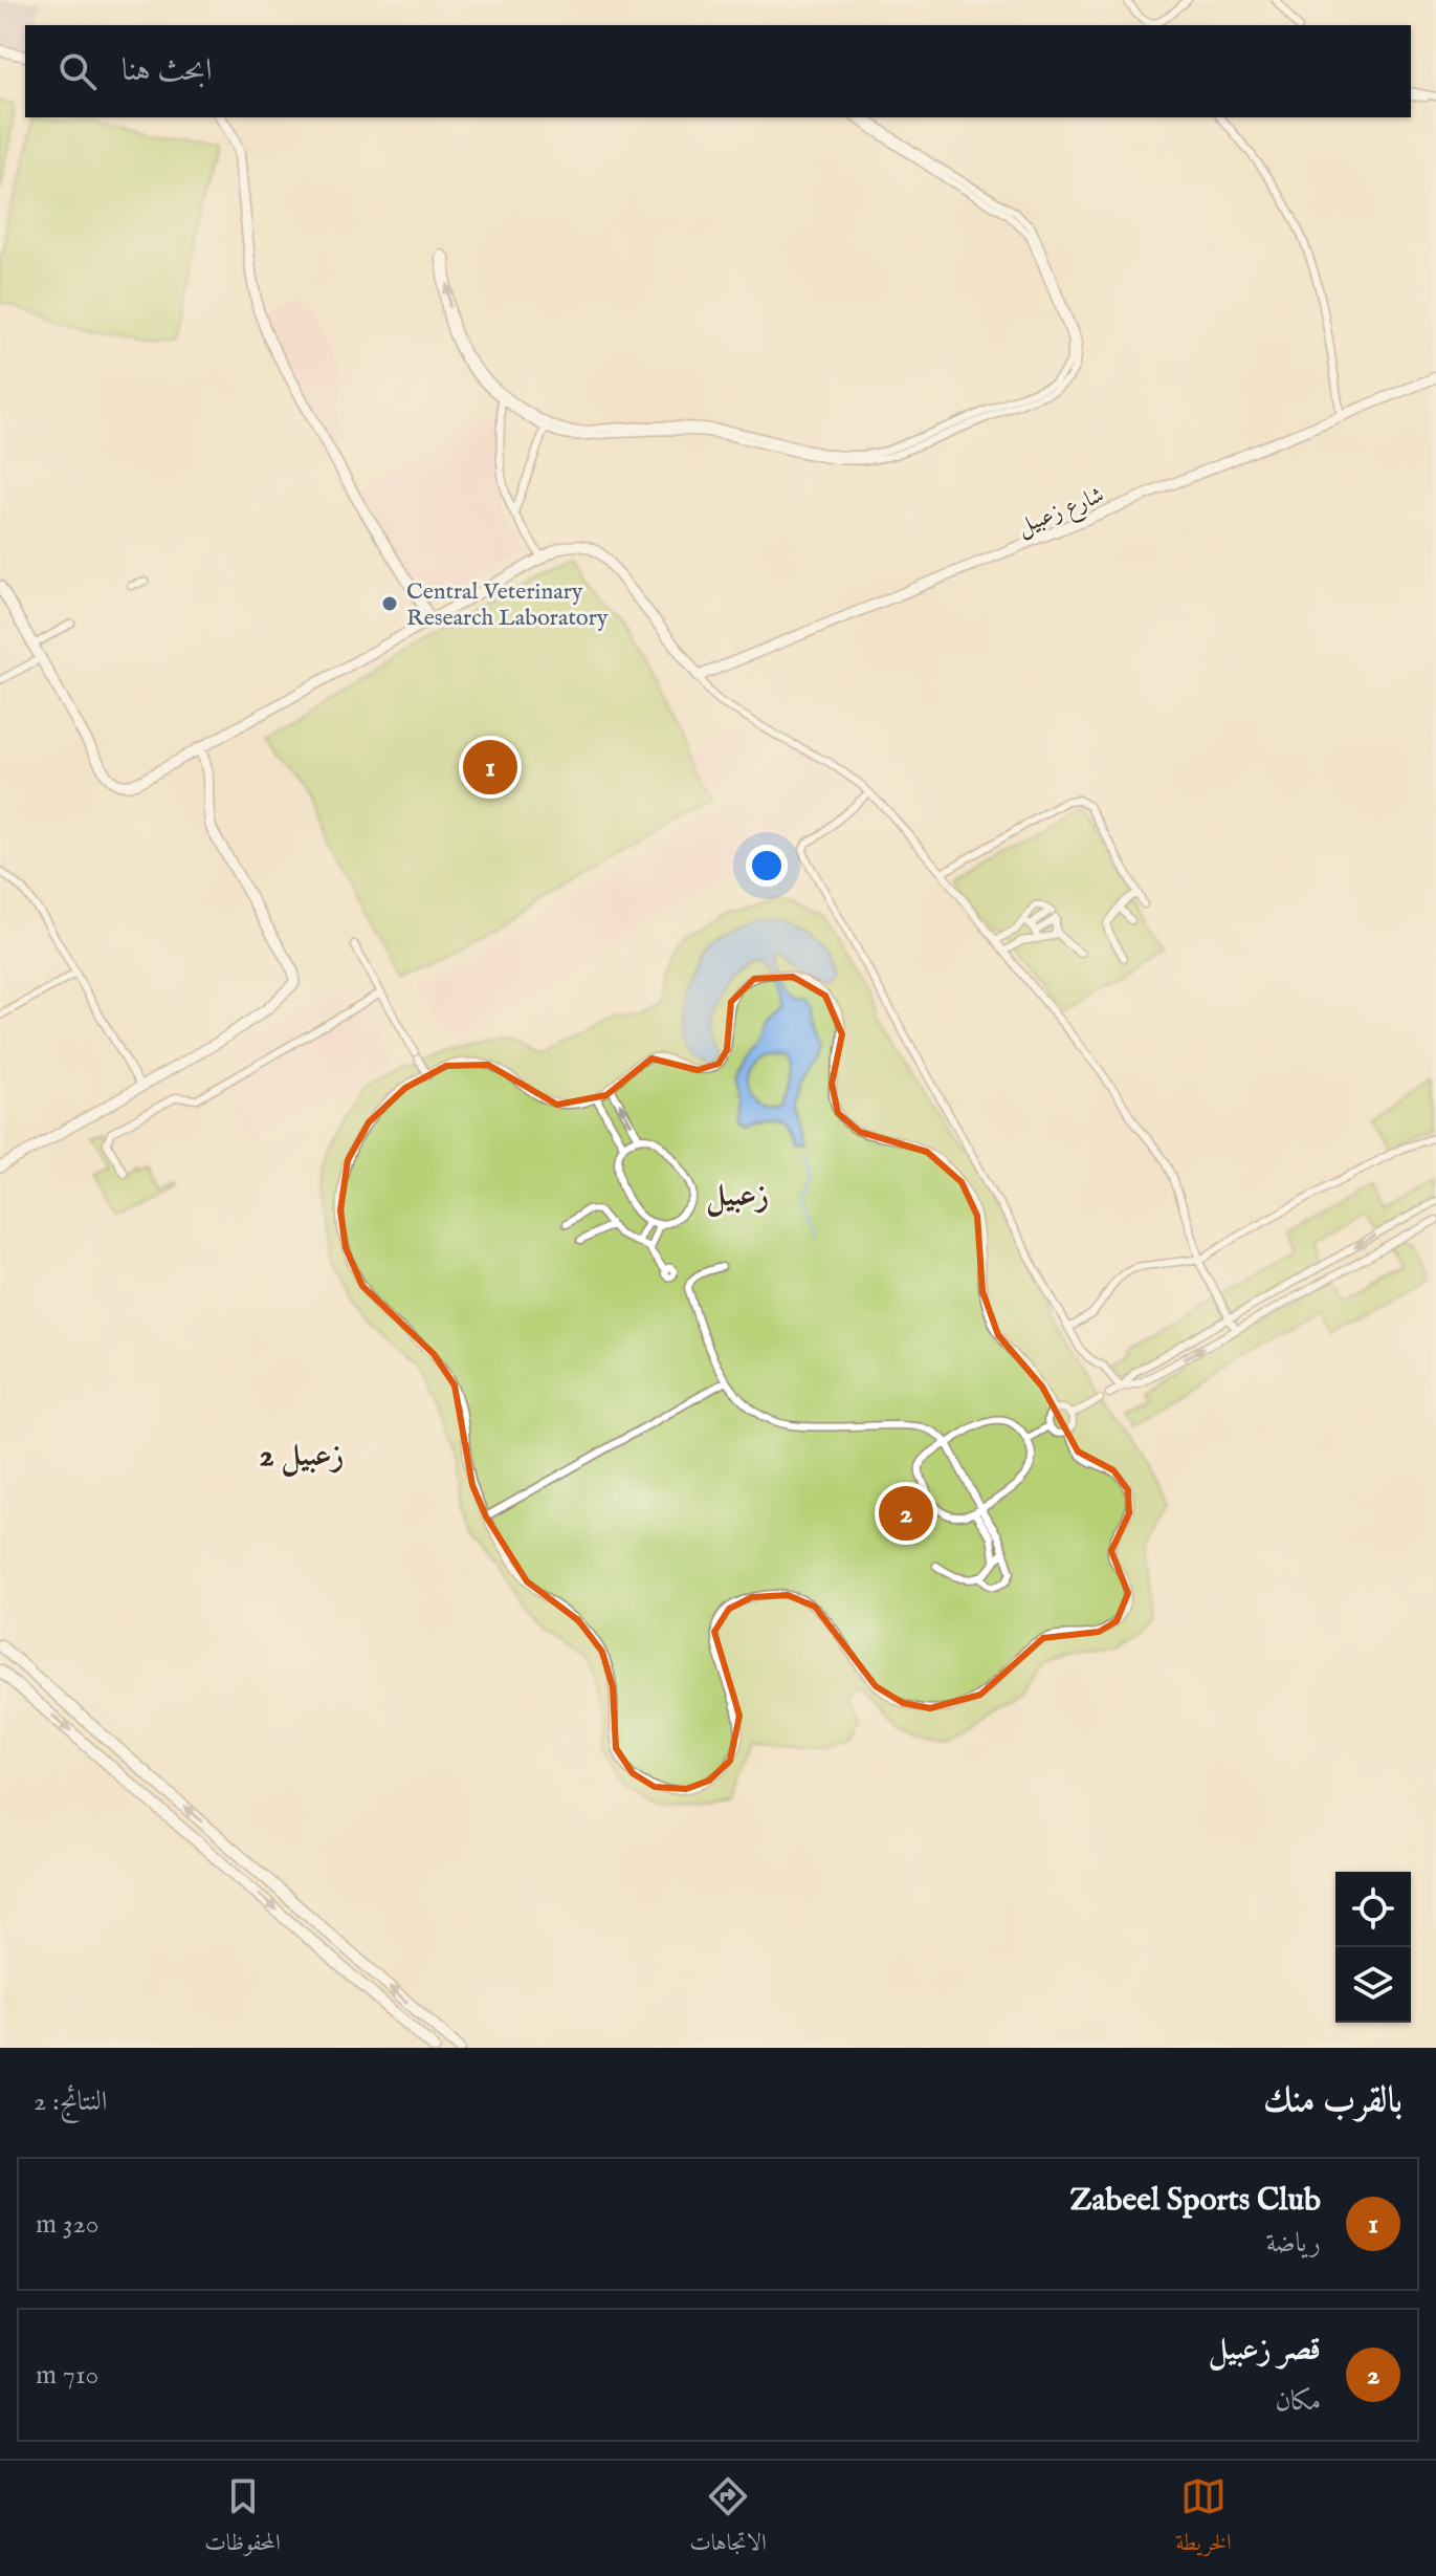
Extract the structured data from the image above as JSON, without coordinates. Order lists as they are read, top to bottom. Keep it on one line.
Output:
{"streets":{"street":["شارع زعبيل"]},"districts":["زعبيل","زعبيل 2"],"places":["Central Veterinary Research Laboratory"],"page":{"search":"ابحث هنا","pins":["1","2"],"heading":["بالقرب منك","النتائج: 2"],"list":[{"mark":"1","name":"Zabeel Sports Club","note":"رياضة","value":"320 m"},{"mark":"2","name":"قصر زعبيل","note":"مكان","value":"710 m"}],"nav":["الخريطة","الاتجاهات","المحفوظات"]}}
